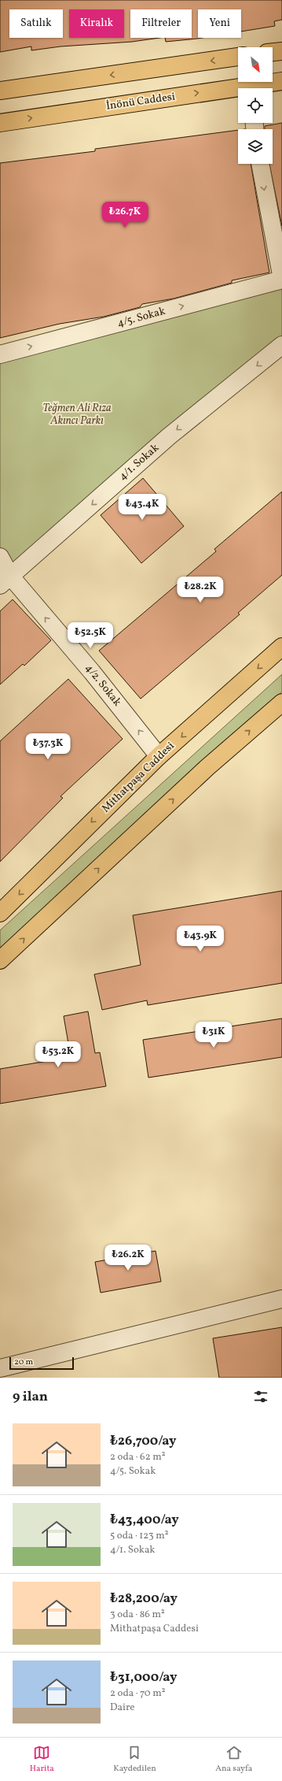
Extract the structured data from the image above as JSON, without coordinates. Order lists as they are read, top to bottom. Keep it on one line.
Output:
{"streets":{"main road":["İnönü Caddesi","Mithatpaşa Caddesi"],"street":["4/5. Sokak","4/1. Sokak","4/2. Sokak"]},"crossings":[["4/1. Sokak","4/2. Sokak"],["4/2. Sokak","Mithatpaşa Caddesi"]],"one_way":["4/5. Sokak","4/1. Sokak","4/2. Sokak"],"parks":["Teğmen Ali Rıza Akıncı Parkı"],"scale_bar":"20 m","north":"bottom right","page":{"chip":["Satılık","Kiralık","Filtreler","Yeni"],"price":["₺26.7K","₺43.4K","₺28.2K","₺52.5K","₺37.3K","₺43.9K","₺31K","₺53.2K","₺26.2K"],"scale":"20 m","heading":"9 ilan","list":[{"name":"₺26,700/ay","note":"2 oda · 62 m² · 4/5. Sokak"},{"name":"₺43,400/ay","note":"5 oda · 123 m² · 4/1. Sokak"},{"name":"₺28,200/ay","note":"3 oda · 86 m² · Mithatpaşa Caddesi"},{"name":"₺31,000/ay","note":"2 oda · 70 m² · Daire"}],"tabs":["Harita","Kaydedilen","Ana sayfa"]}}
